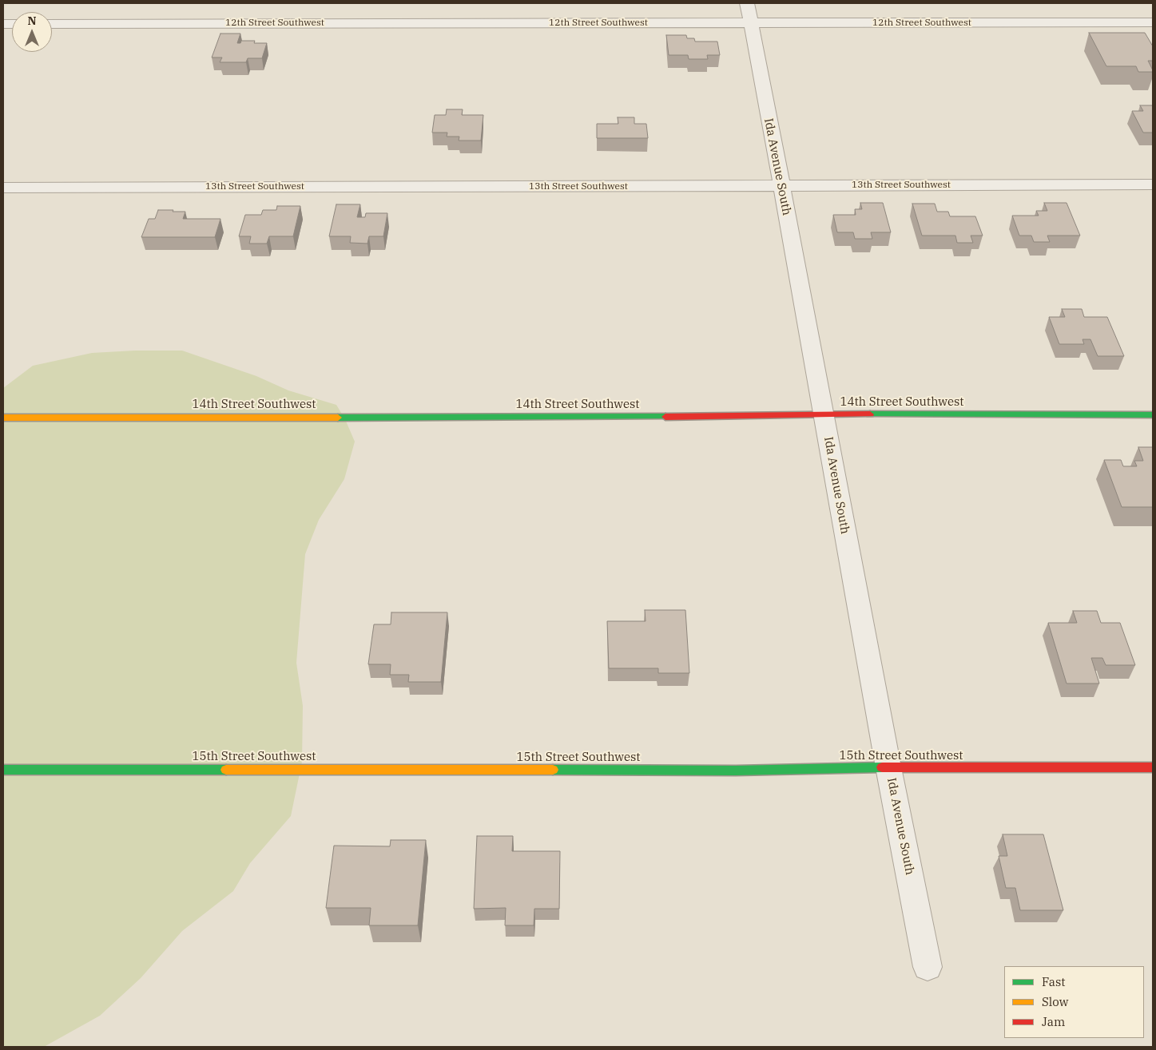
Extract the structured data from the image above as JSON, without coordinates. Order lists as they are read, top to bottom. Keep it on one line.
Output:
{"streets":{"street":["12th Street Southwest","Ida Avenue South","13th Street Southwest","14th Street Southwest","15th Street Southwest"]},"crossings":[["12th Street Southwest","Ida Avenue South"],["Ida Avenue South","13th Street Southwest"],["Ida Avenue South","14th Street Southwest"],["Ida Avenue South","15th Street Southwest"]],"legend":["Fast","Slow","Jam"],"north":"top"}
